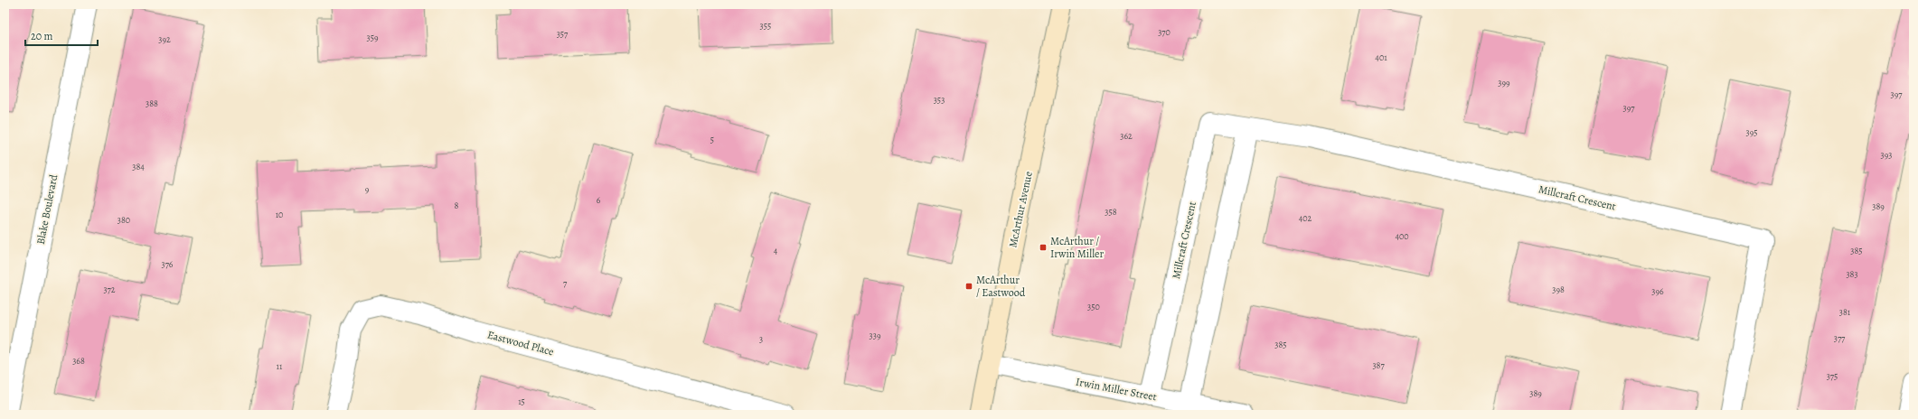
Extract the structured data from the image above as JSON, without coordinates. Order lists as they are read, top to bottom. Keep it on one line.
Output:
{"streets":{"main road":["McArthur Avenue"],"street":["Millcraft Crescent","Blake Boulevard","Eastwood Place","Irwin Miller Street"]},"crossings":[["Millcraft Crescent","Irwin Miller Street"],["McArthur Avenue","Irwin Miller Street"]],"places":{"transit":["McArthur / Irwin Miller","McArthur / Eastwood"]},"house_numbers":["355","370","357","359","392","401","399","397","353","388","397","395","362","5","393","384","9","6","8","389","358","10","402","380","400","4","385","376","383","7","372","398","396","350","381","339","377","3","385","368","387","11","375","389","15"],"scale_bar":"20 m"}
